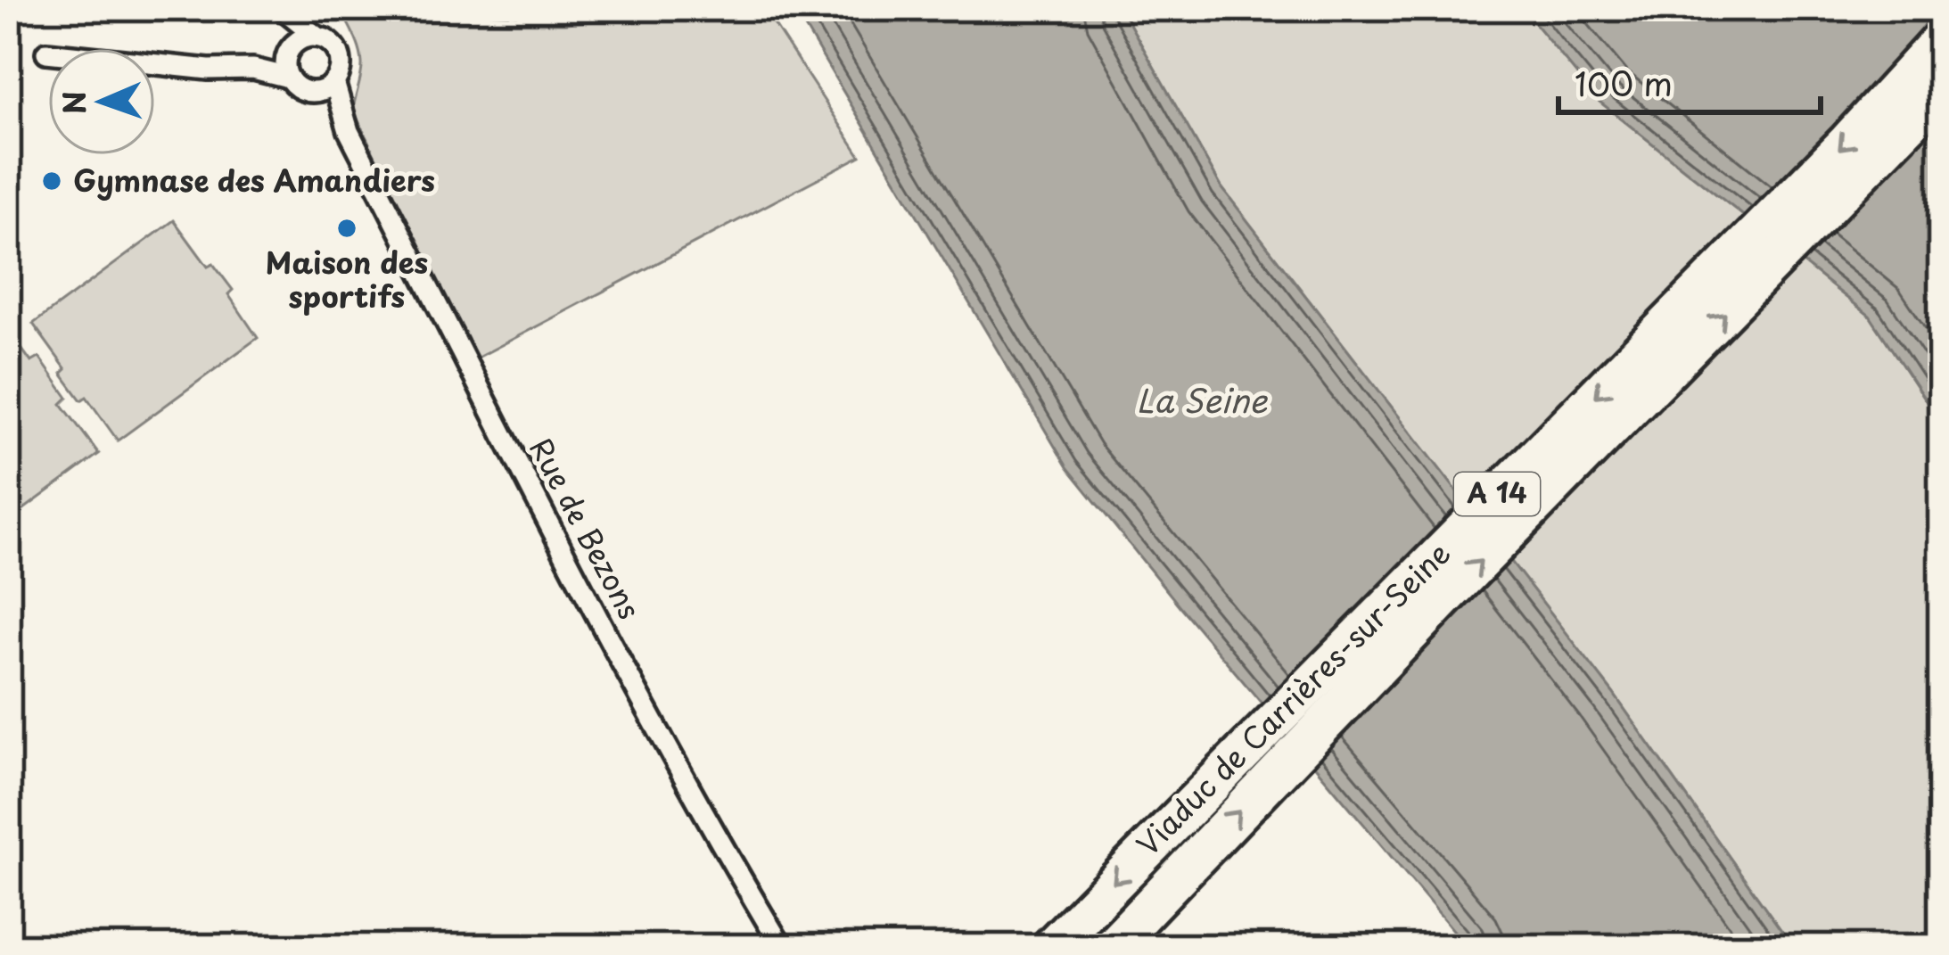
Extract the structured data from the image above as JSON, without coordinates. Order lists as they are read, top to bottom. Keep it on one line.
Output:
{"streets":{"highway":["A 14","Viaduc de Carrières-sur-Seine"],"street":["Rue de Bezons"]},"water":["La Seine"],"places":["Gymnase des Amandiers","Maison des sportifs"],"scale_bar":"100 m","north":"left"}
